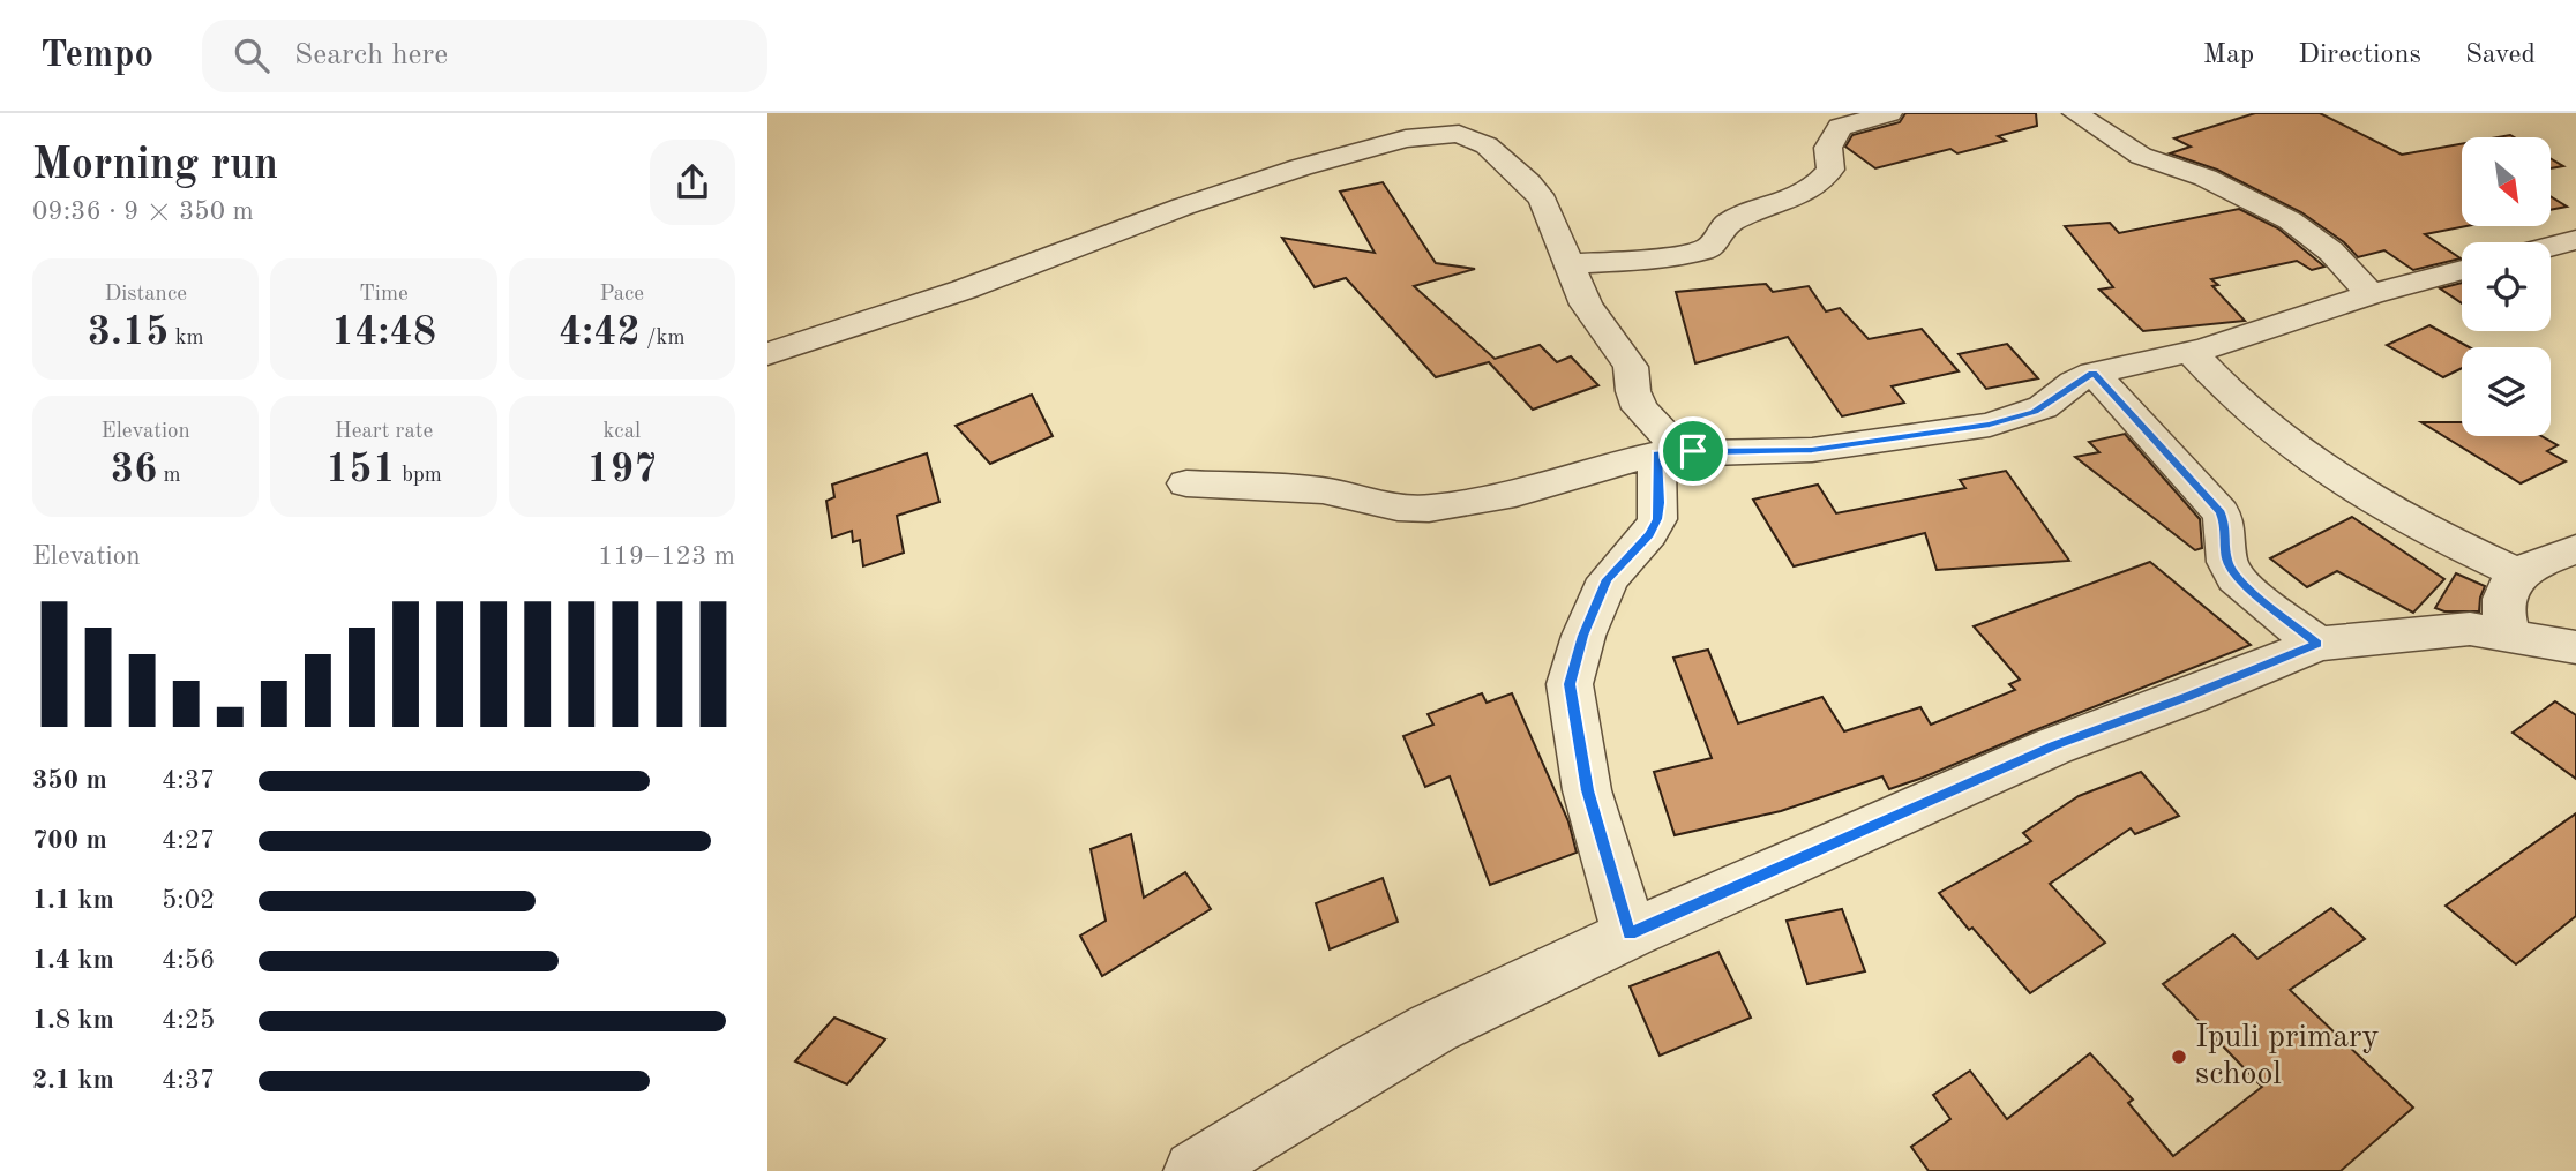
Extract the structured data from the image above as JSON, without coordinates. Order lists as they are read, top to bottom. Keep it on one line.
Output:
{"places":["Ipuli primary school"],"north":"bottom right","page":{"header":"Tempo","search":"Search here","nav":["Map","Directions","Saved"],"heading":["Morning run","09:36 · 9 × 350 m"],"stats":[["Distance","3.15 km"],["Time","14:48"],["Pace","4:42 /km"],["Elevation","36 m"],["Heart rate","151 bpm"],["kcal","197"]],"chart":["Elevation","119–123 m"],"list":[{"name":"350 m","note":"4:37"},{"name":"700 m","note":"4:27"},{"name":"1.1 km","note":"5:02"},{"name":"1.4 km","note":"4:56"},{"name":"1.8 km","note":"4:25"},{"name":"2.1 km","note":"4:37"}]}}
